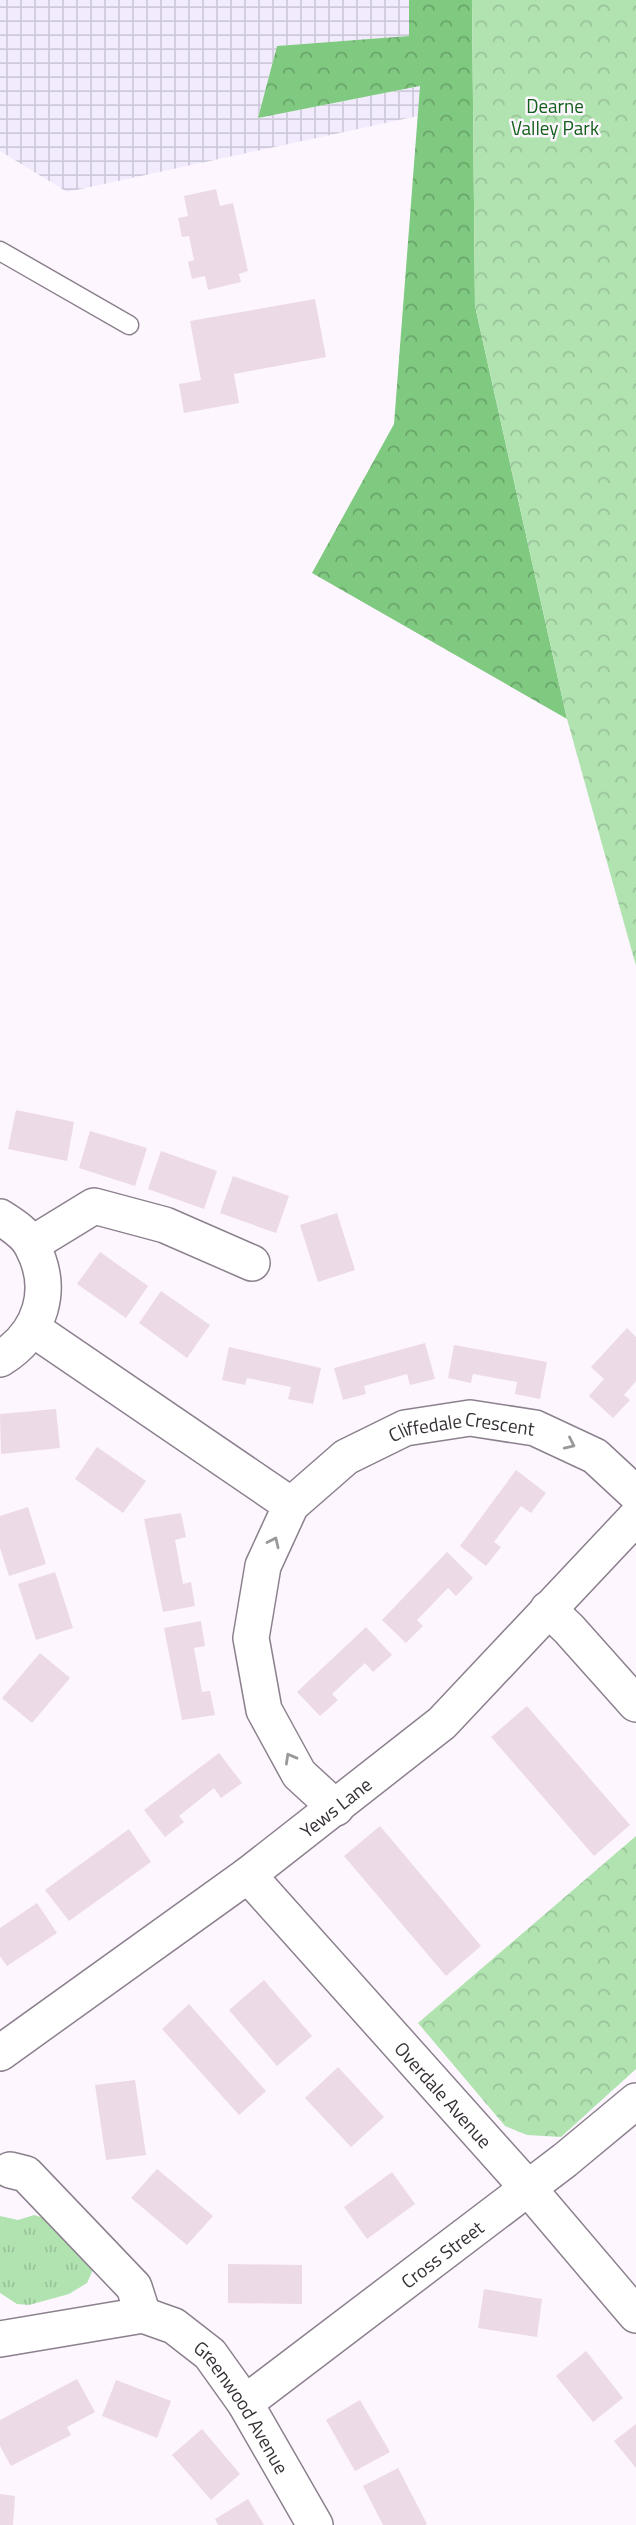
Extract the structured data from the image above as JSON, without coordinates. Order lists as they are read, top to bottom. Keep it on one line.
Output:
{"streets":{"street":["Cliffedale Crescent","Yews Lane","Overdale Avenue","Cross Street","Greenwood Avenue"]},"crossings":[["Cliffedale Crescent","Yews Lane"],["Yews Lane","Overdale Avenue"],["Overdale Avenue","Cross Street"],["Cross Street","Greenwood Avenue"]],"parks":["Dearne Valley Park"]}
